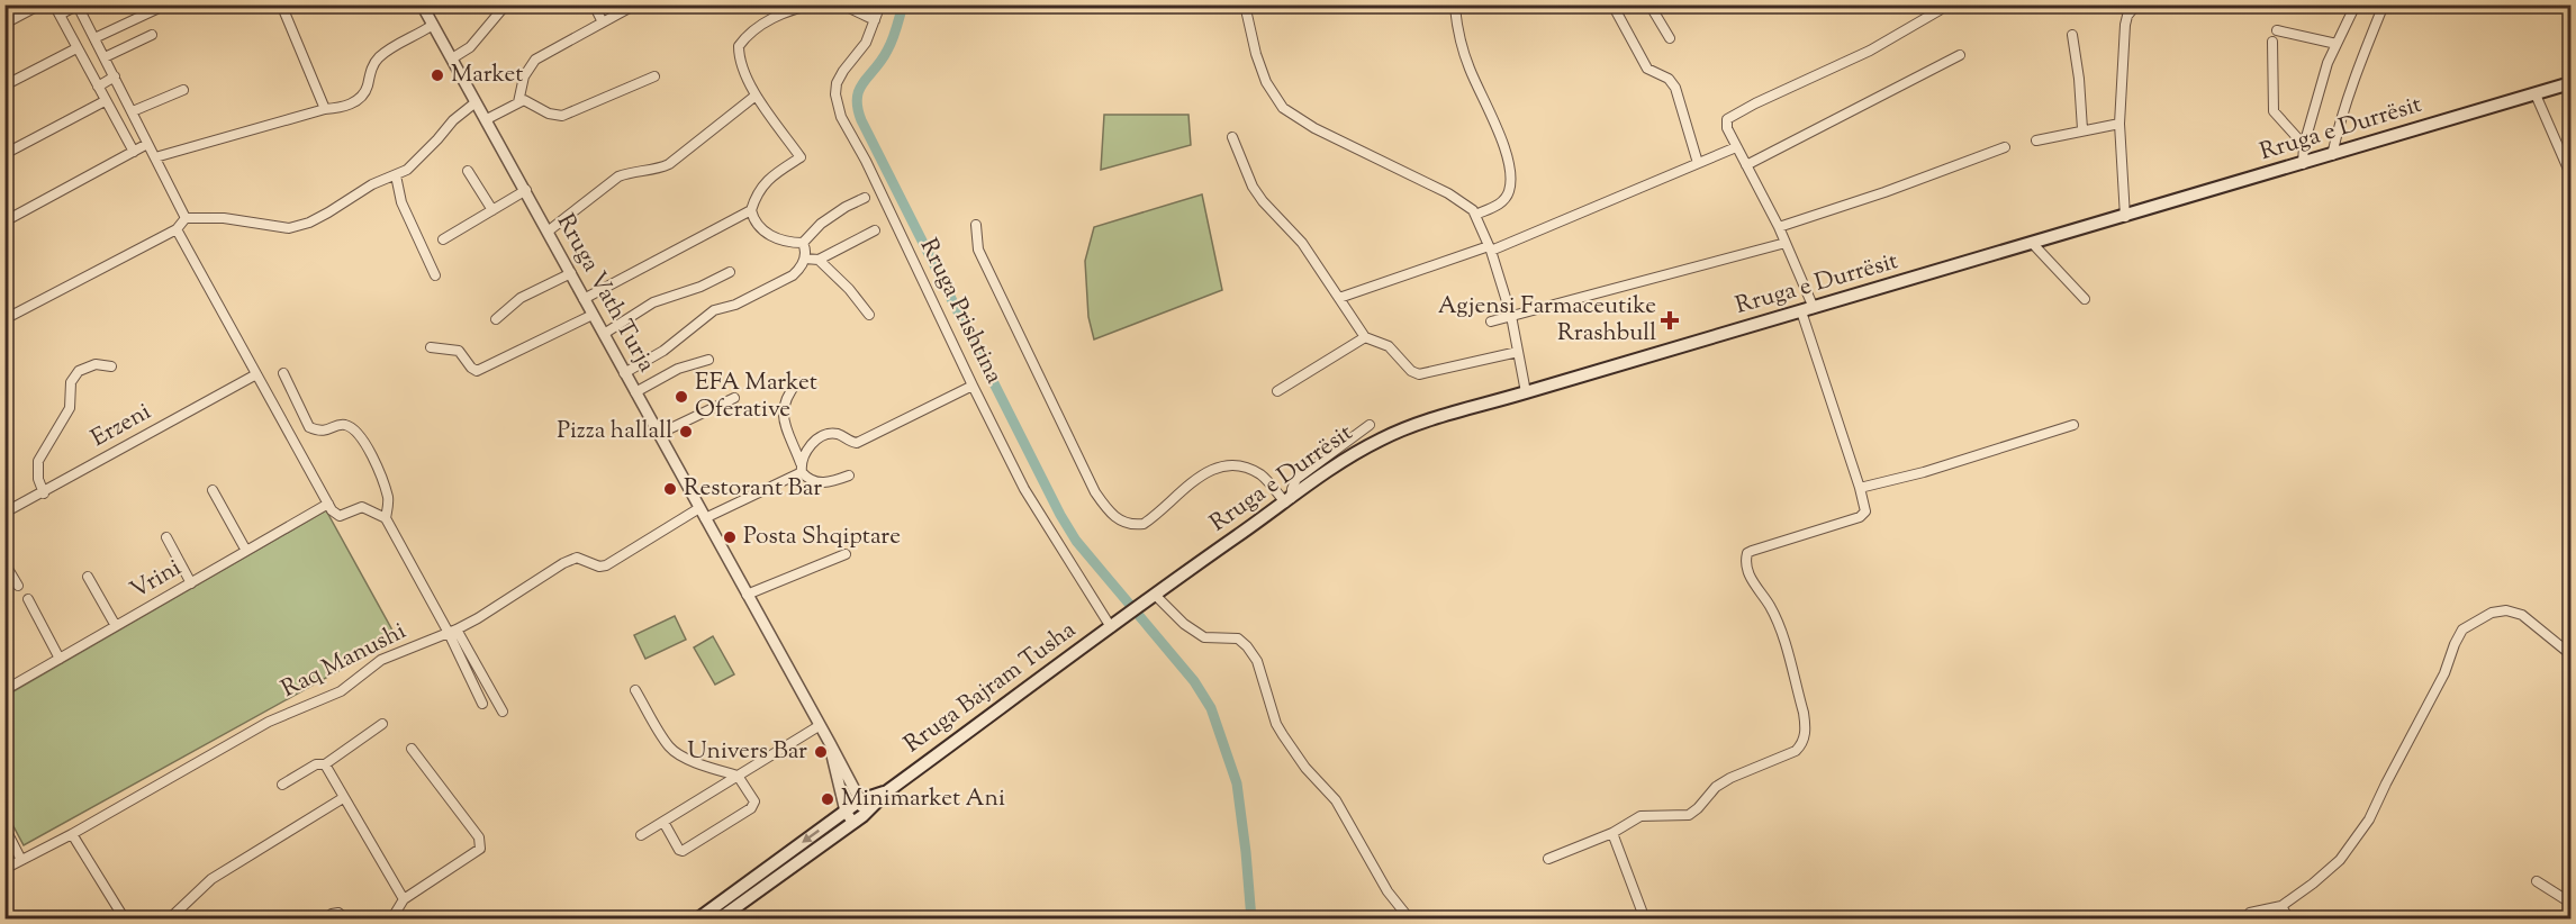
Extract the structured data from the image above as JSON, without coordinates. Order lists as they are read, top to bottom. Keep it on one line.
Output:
{"streets":{"main road":["Rruga e Durrësit","Rruga Bajram Tusha"],"street":["Rruga Vath Turja","Rruga Prishtina","Erzeni","Vrini","Raq Manushi"]},"crossings":[["Rruga e Durrësit","Rruga Prishtina"],["Rruga e Durrësit","Rruga Bajram Tusha"],["Rruga Vath Turja","Raq Manushi"],["Rruga Vath Turja","Rruga Bajram Tusha"],["Rruga Prishtina","Rruga Bajram Tusha"]],"places":{"other":["Market","EFA Market Oferative","Pizza hallall","Restorant Bar","Posta Shqiptare","Univers Bar","Minimarket Ani"],"health":["Agjensi Farmaceutike Rrashbull"]}}
